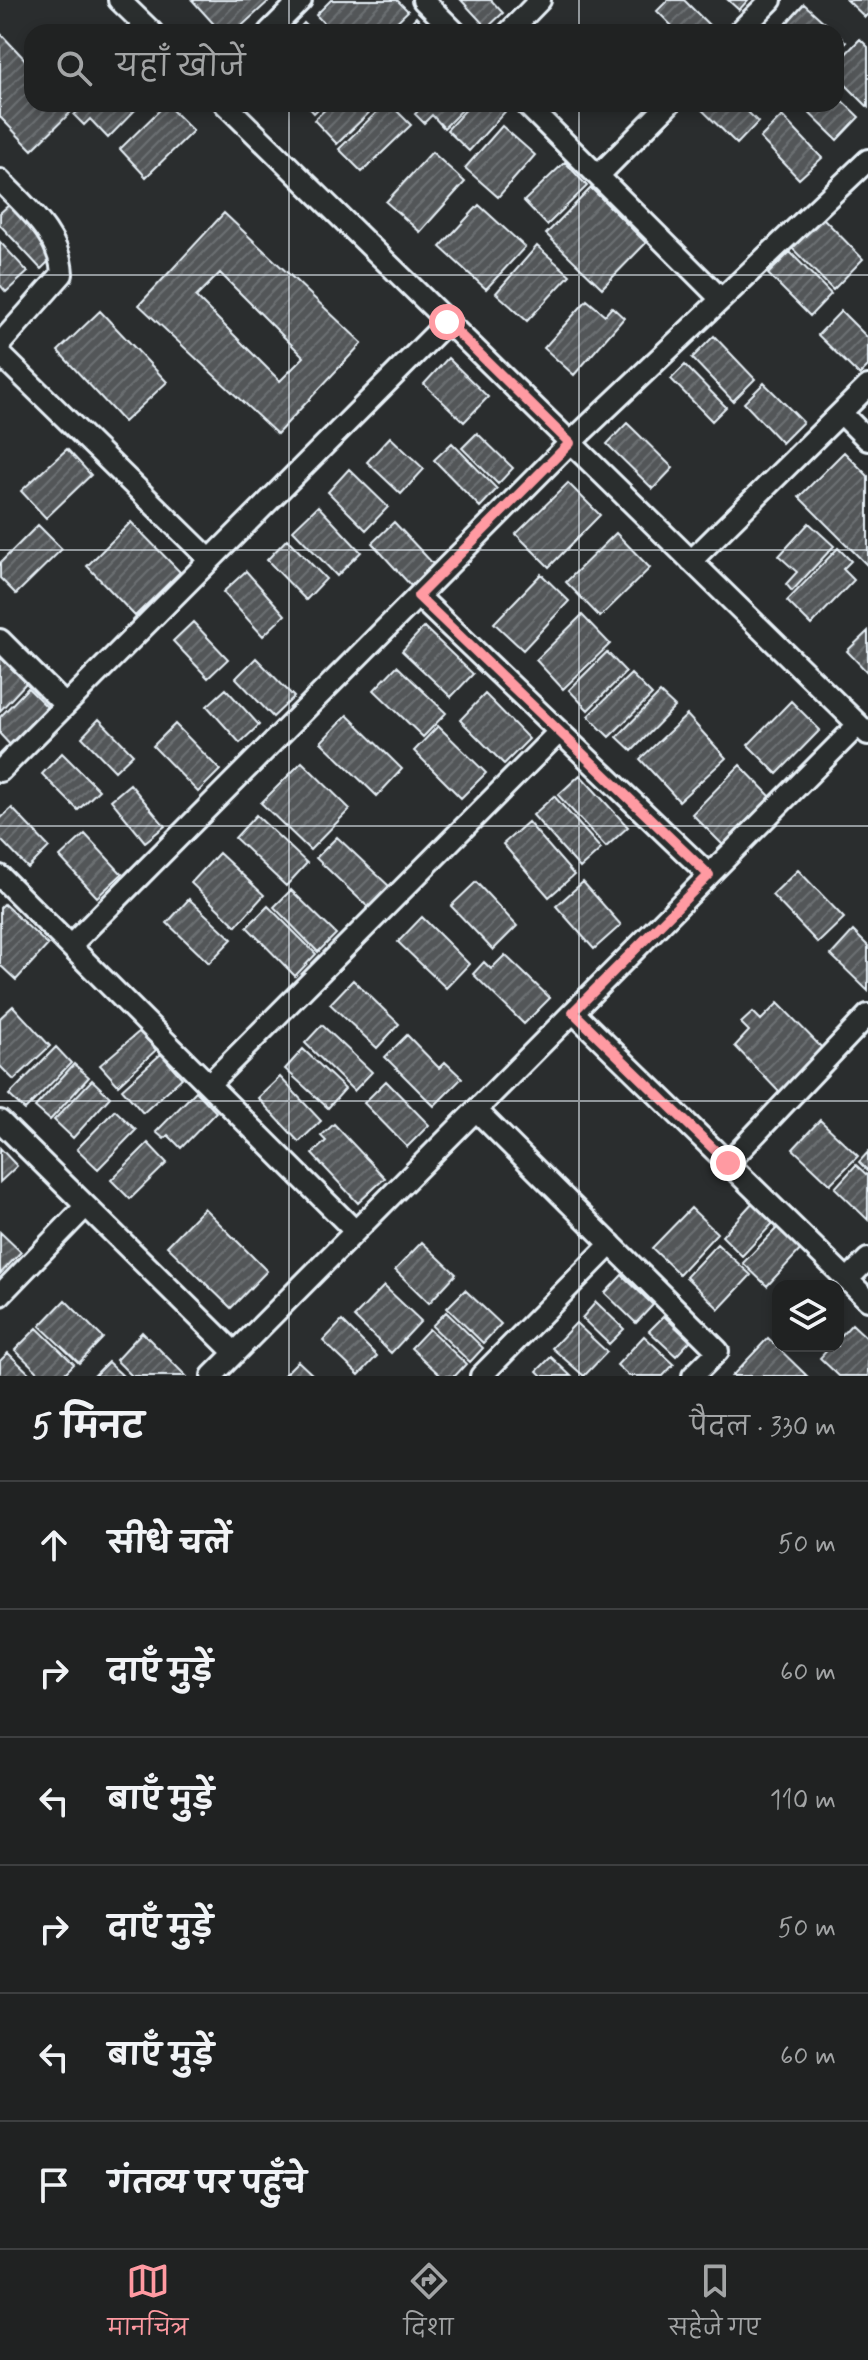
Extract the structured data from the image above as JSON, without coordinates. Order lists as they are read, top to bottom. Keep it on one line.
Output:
{"page":{"search":"यहाँ खोजें","heading":["5 मिनट","पैदल · 330 m"],"list":[["सीधे चलें","50 m"],["दाएँ मुड़ें","60 m"],["बाएँ मुड़ें","110 m"],["दाएँ मुड़ें","50 m"],["बाएँ मुड़ें","60 m"],"गंतव्य पर पहुँचे"],"nav":["मानचित्र","दिशा","सहेजे गए"]}}
